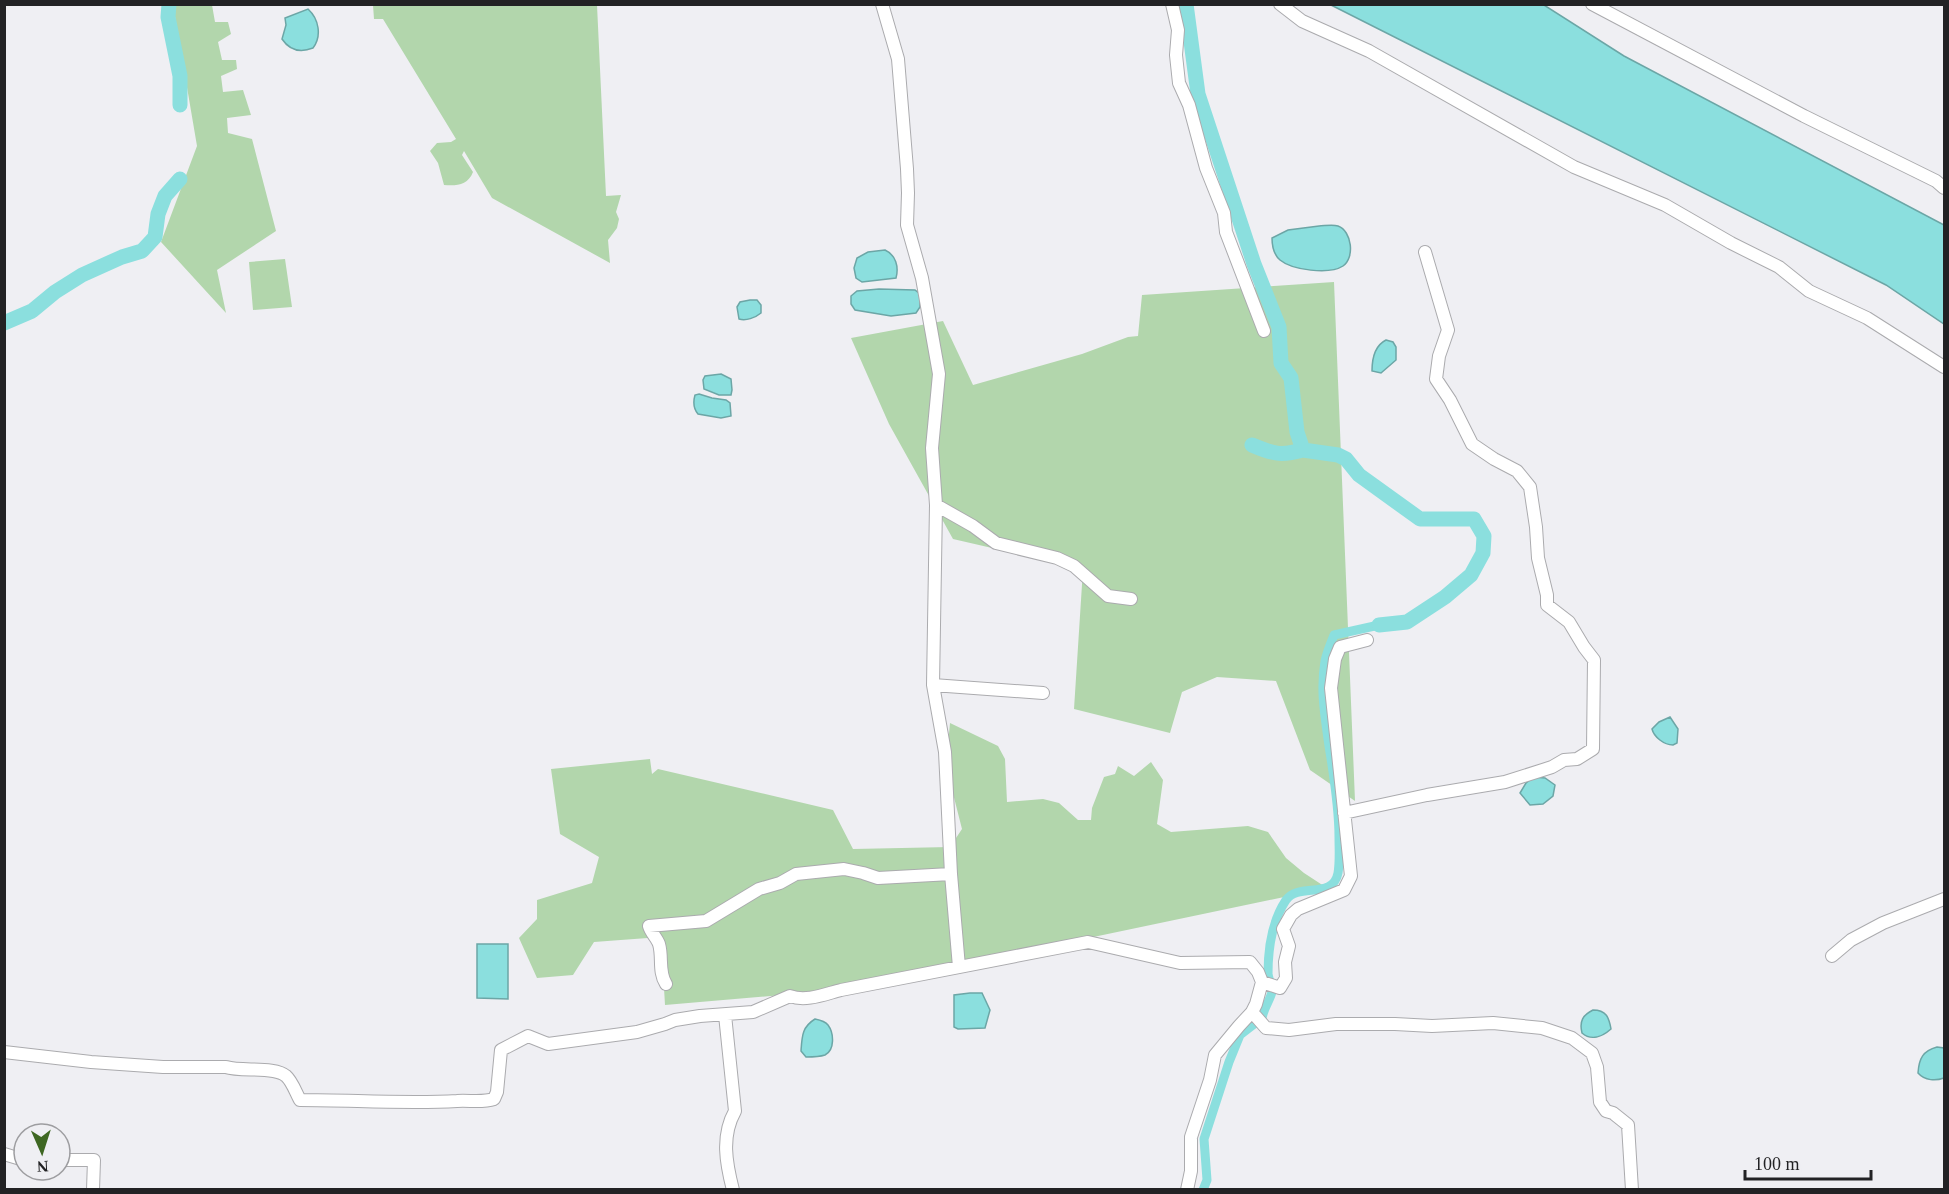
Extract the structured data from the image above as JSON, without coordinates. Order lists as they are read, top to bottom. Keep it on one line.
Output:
{"scale_bar":"100 m","north":"bottom"}
